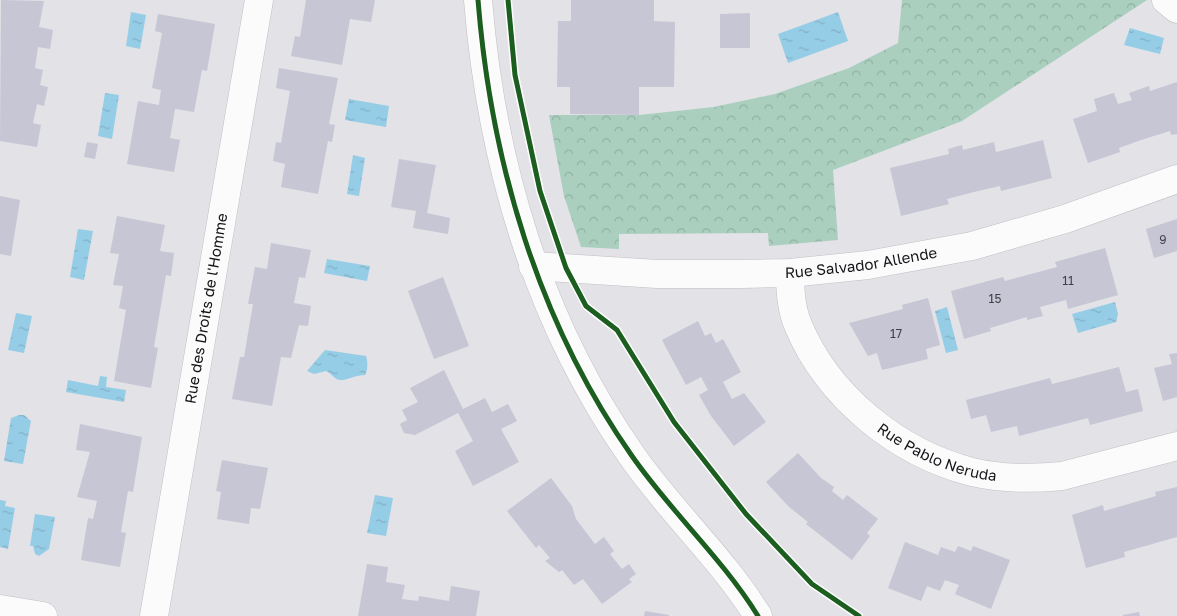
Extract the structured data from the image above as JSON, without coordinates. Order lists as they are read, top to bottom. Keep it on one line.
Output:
{"streets":{"street":["Rue Salvador Allende","Rue des Droits de l'Homme","Rue Pablo Neruda"]},"crossings":[["Rue Salvador Allende","Rue Pablo Neruda"]],"house_numbers":["9","11","15","17"]}
